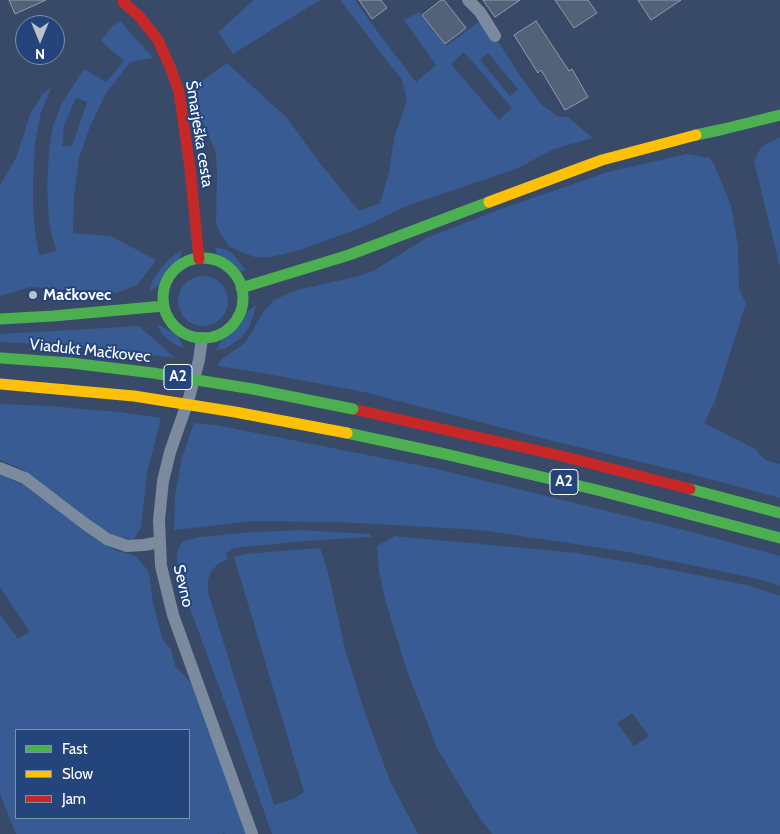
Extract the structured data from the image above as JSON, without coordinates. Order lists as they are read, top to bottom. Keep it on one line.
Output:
{"streets":{"main road":["Šmarješka cesta","Viadukt Mačkovec","A2"],"street":["Sevno"]},"crossings":[["Šmarješka cesta","Sevno"]],"places":["Mačkovec"],"legend":["Fast","Slow","Jam"],"north":"bottom"}
